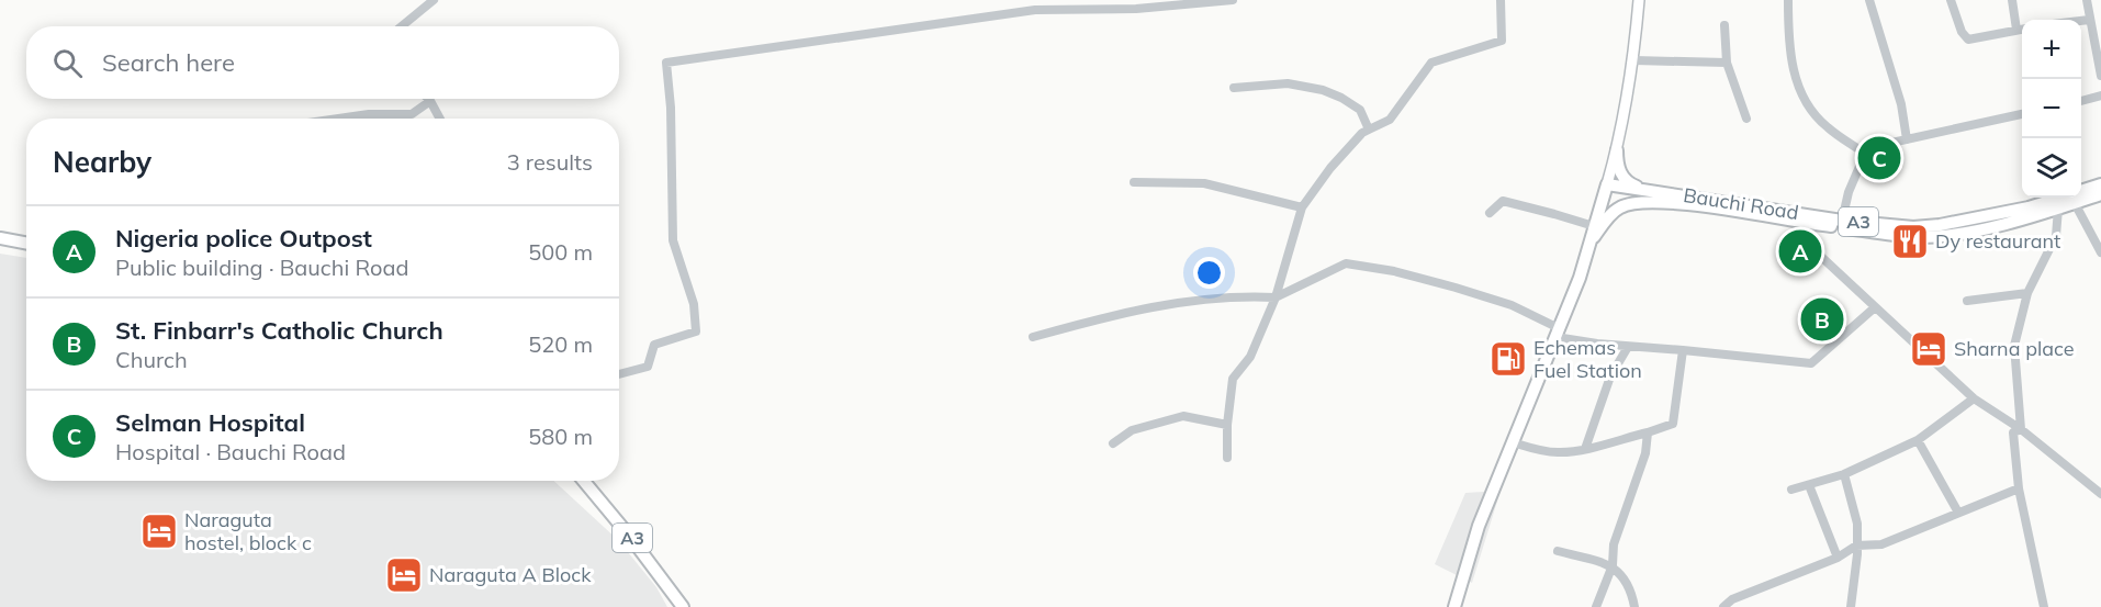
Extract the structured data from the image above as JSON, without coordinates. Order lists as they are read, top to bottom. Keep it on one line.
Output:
{"streets":{"highway":["Bauchi Road","A3"]},"crossings":[["Bauchi Road","A3"]],"places":{"restaurant":["Dy restaurant"],"hotel":["Sharna place","Naraguta hostel, block c","Naraguta A Block"],"fuel station":["Echemas Fuel Station"]},"page":{"map_buttons":["+","−"],"search":"Search here","heading":["Nearby","3 results"],"pins":["C","A","B"],"list":[{"mark":"A","name":"Nigeria police Outpost","note":"Public building · Bauchi Road","value":"500 m"},{"mark":"B","name":"St. Finbarr's Catholic Church","note":"Church","value":"520 m"},{"mark":"C","name":"Selman Hospital","note":"Hospital · Bauchi Road","value":"580 m"}]}}
